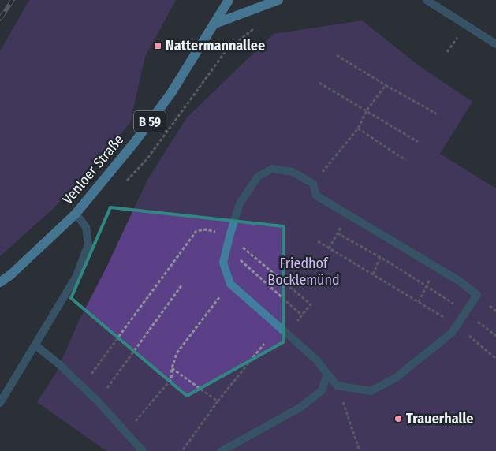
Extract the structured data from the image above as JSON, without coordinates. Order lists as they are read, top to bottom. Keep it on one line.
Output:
{"streets":{"main road":["B 59","Venloer Straße"]},"parks":["Friedhof Bocklemünd"],"places":{"transit":["Nattermannallee"],"other":["Trauerhalle"]}}
